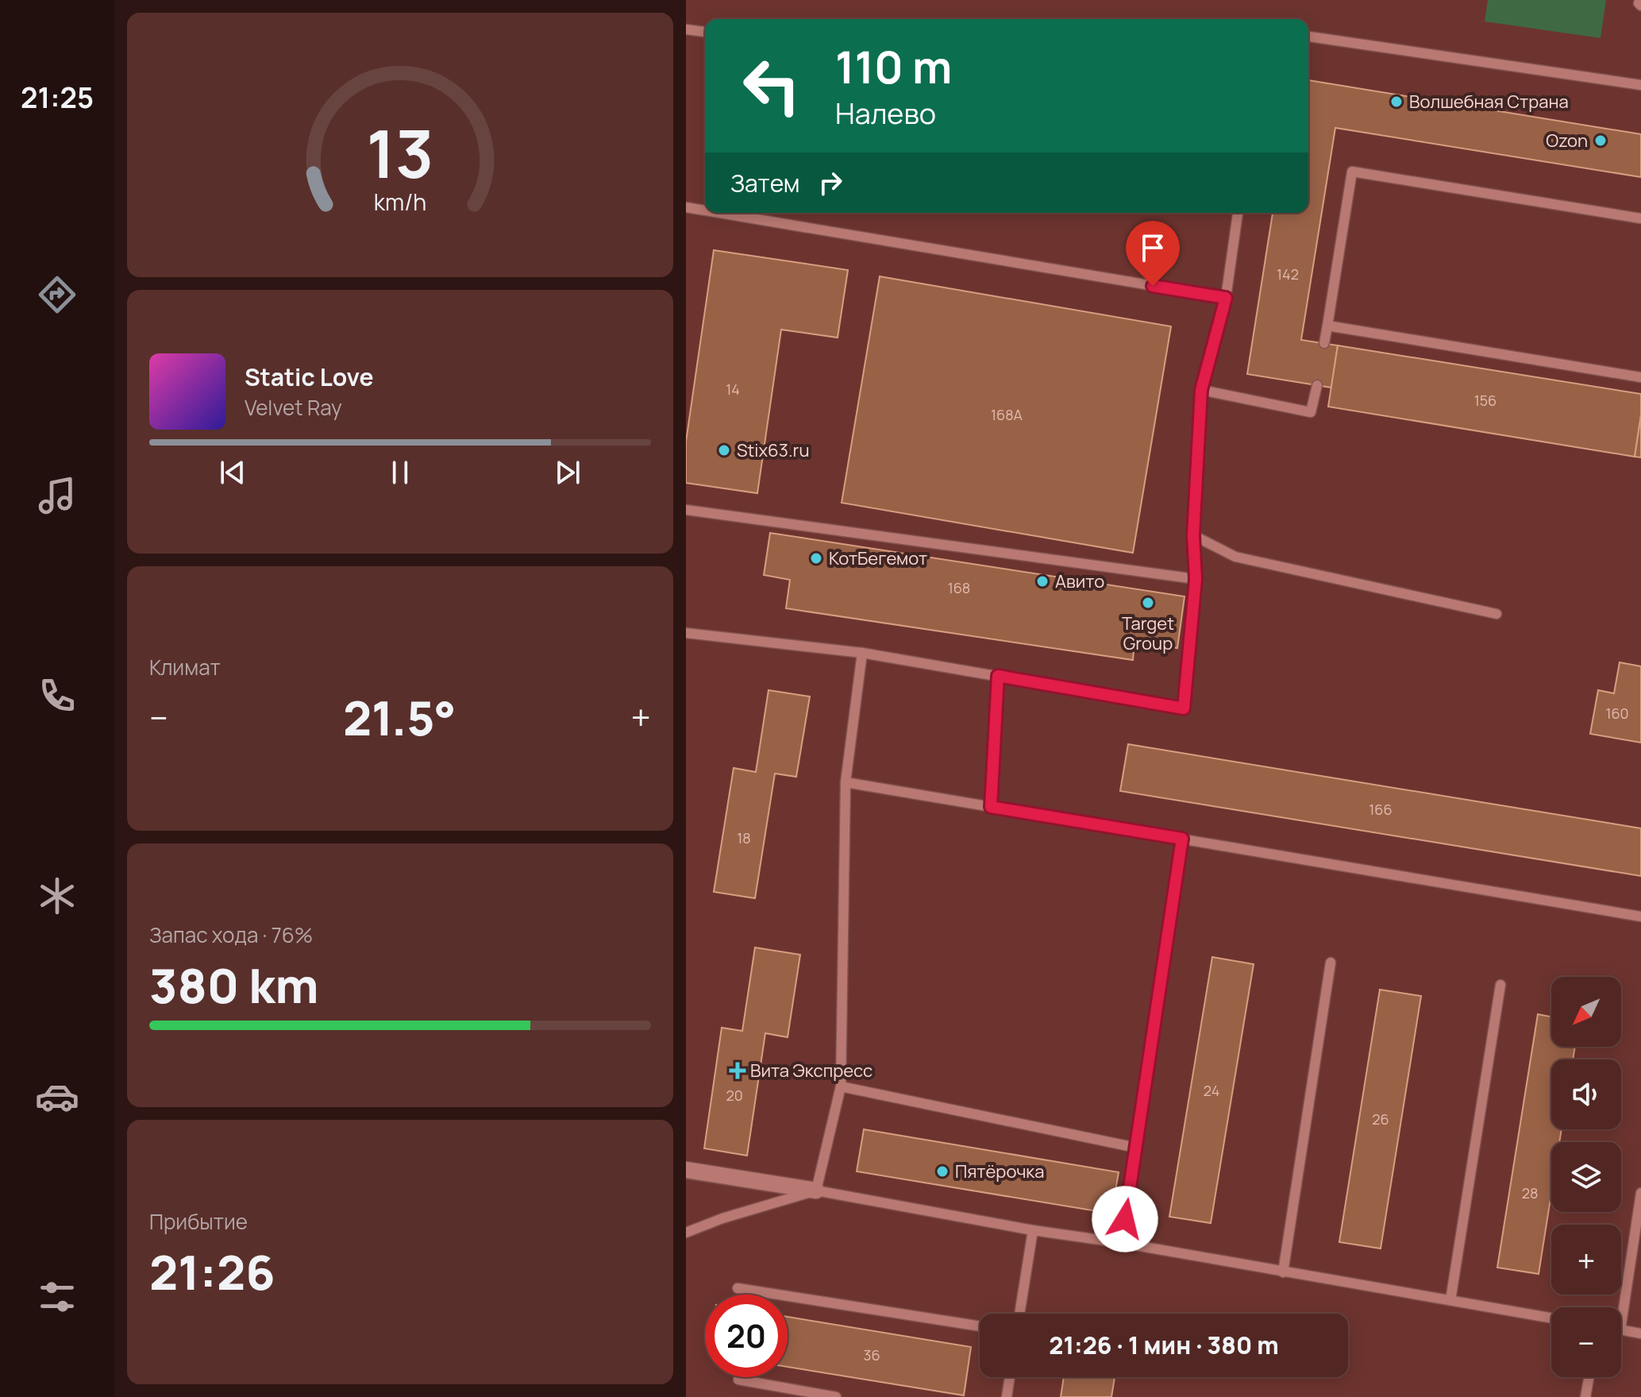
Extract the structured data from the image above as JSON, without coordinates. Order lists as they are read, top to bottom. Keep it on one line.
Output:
{"places":{"other":["Волшебная Страна","Ozon","Stix63.ru","КотБегемот","Авито","Target Group","Пятёрочка"],"health":["Вита Экспресс"]},"house_numbers":["142","14","156","168А","168","160","166","18","24","20","26","28","36"],"north":"bottom left","page":{"tabs":"21:25","turn":["110 m","Налево"],"then":"Затем","song":["Static Love","Velvet Ray"],"tile":["Климат",["Запас хода · 76%","380 km"],["Прибытие","21:26"]],"heat":["−","21.5°","+"],"map_buttons":["+","−"],"limit":"20","trip":"21:26 · 1 мин · 380 m","gauge":["13","km/h"]}}
